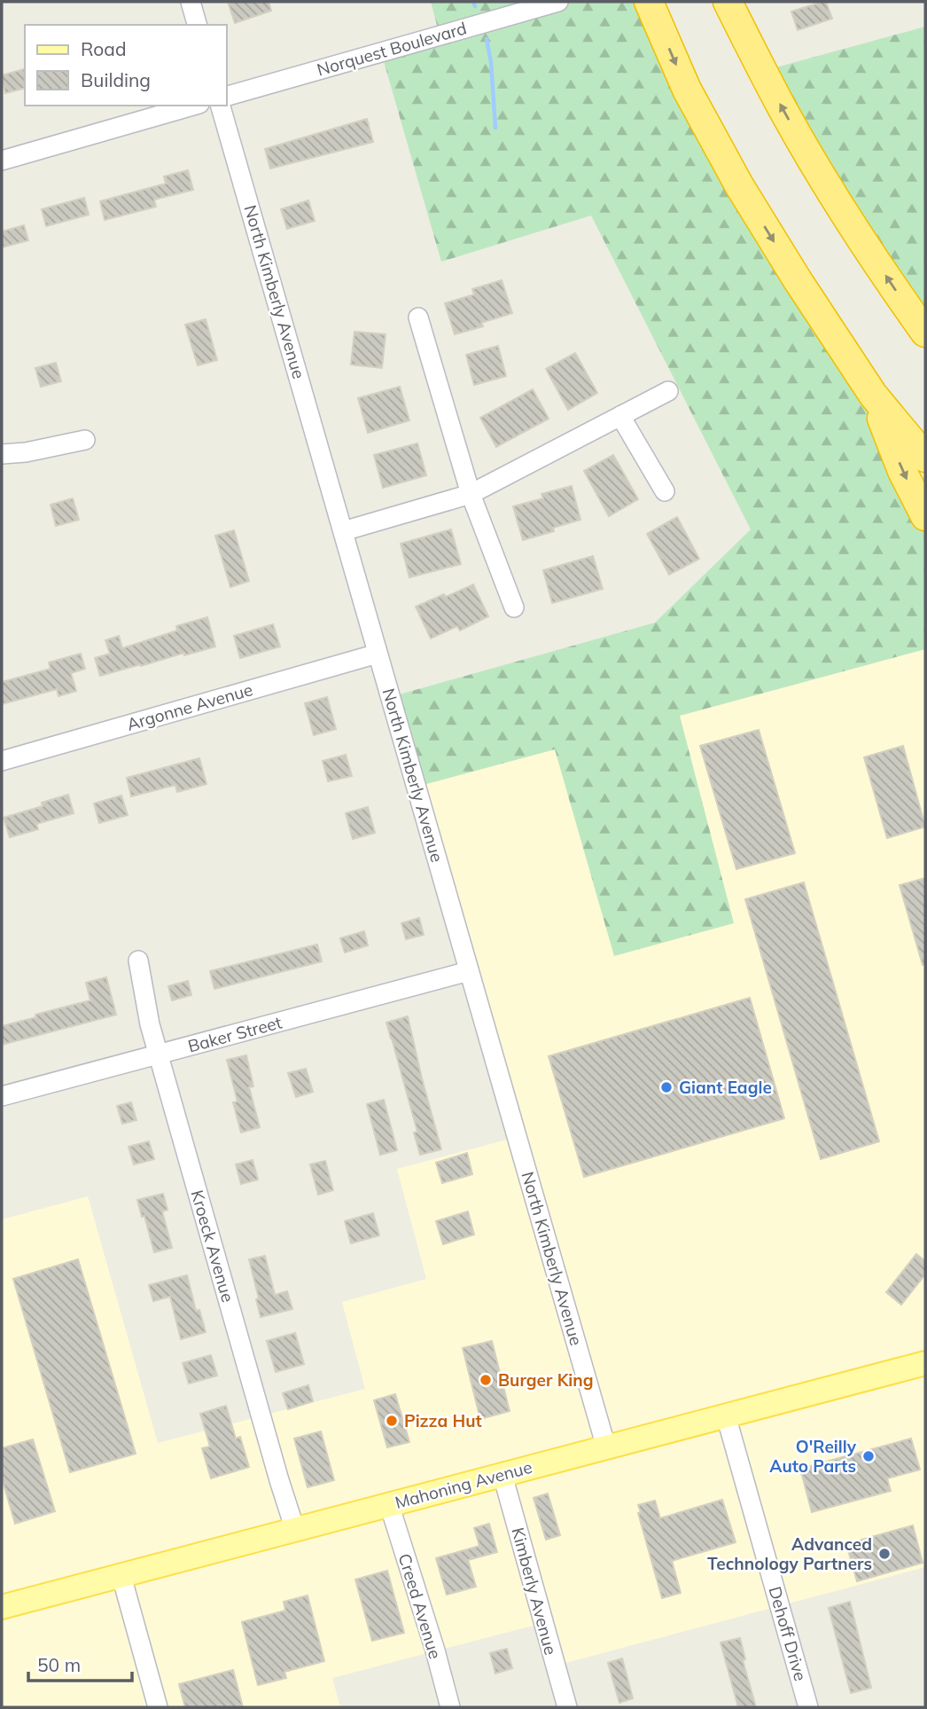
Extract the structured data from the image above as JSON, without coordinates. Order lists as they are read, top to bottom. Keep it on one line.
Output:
{"streets":{"main road":["Mahoning Avenue"],"street":["Norquest Boulevard","North Kimberly Avenue","Argonne Avenue","Baker Street","Kroeck Avenue","Kimberly Avenue","Creed Avenue","Dehoff Drive"]},"crossings":[["North Kimberly Avenue","Argonne Avenue"],["North Kimberly Avenue","Baker Street"],["North Kimberly Avenue","Mahoning Avenue"],["Baker Street","Kroeck Avenue"],["Kroeck Avenue","Mahoning Avenue"],["Mahoning Avenue","Kimberly Avenue"],["Mahoning Avenue","Creed Avenue"],["Mahoning Avenue","Dehoff Drive"]],"places":["Giant Eagle","Burger King","Pizza Hut","O'Reilly Auto Parts","Advanced Technology Partners"],"legend":["Road","Building"],"scale_bar":"50 m"}
